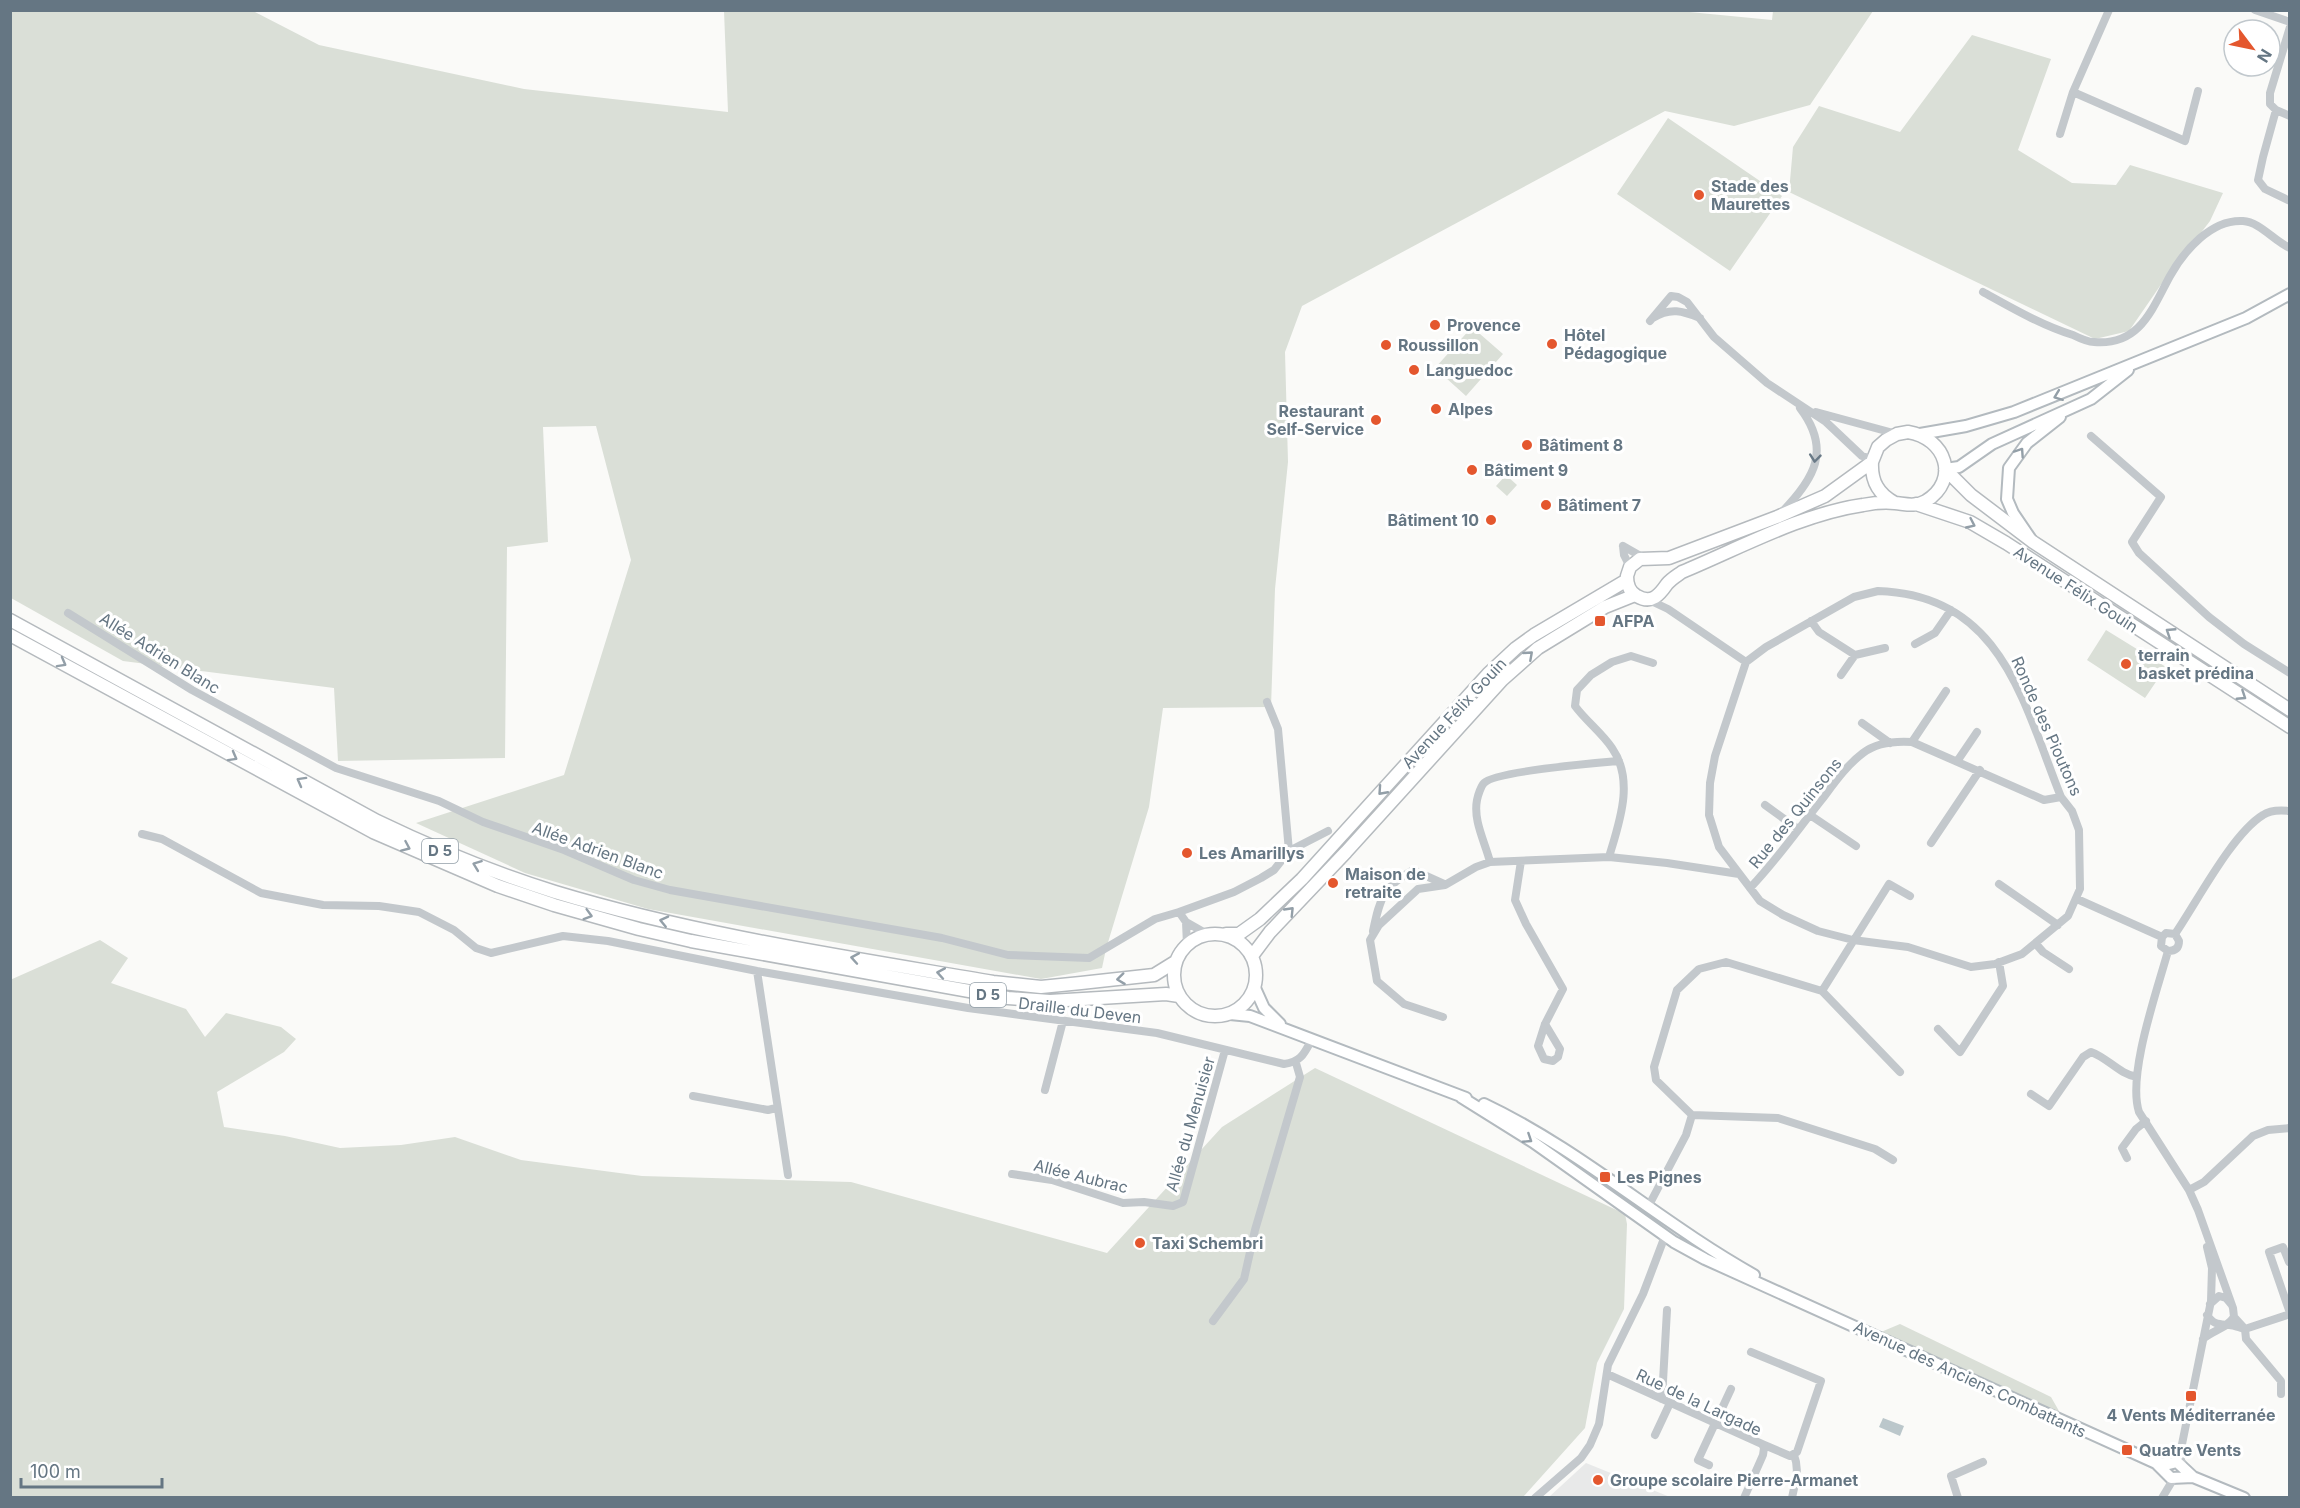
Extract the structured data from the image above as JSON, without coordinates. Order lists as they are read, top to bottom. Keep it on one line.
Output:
{"streets":{"main road":["Avenue Félix Gouin","D 5","Avenue des Anciens Combattants"],"street":["Allée Adrien Blanc","Ronde des Pioutons","Rue des Quinsons","Draille du Deven","Allée du Menuisier","Allée Aubrac","Rue de la Largade"]},"crossings":[["Avenue Félix Gouin","D 5"],["Avenue Félix Gouin","Avenue des Anciens Combattants"],["Ronde des Pioutons","Rue des Quinsons"],["D 5","Avenue des Anciens Combattants"],["Draille du Deven","Allée du Menuisier"],["Allée du Menuisier","Allée Aubrac"]],"places":{"other":["Stade des Maurettes","Provence","Hôtel Pédagogique","Roussillon","Languedoc","Alpes","Restaurant Self-Service","Bâtiment 8","Bâtiment 9","Bâtiment 7","Bâtiment 10","terrain basket prédina","Les Amarillys","Maison de retraite","Taxi Schembri","Groupe scolaire Pierre-Armanet"],"transit":["AFPA","Les Pignes","4 Vents Méditerranée","Quatre Vents"]},"scale_bar":"100 m","north":"bottom right"}
